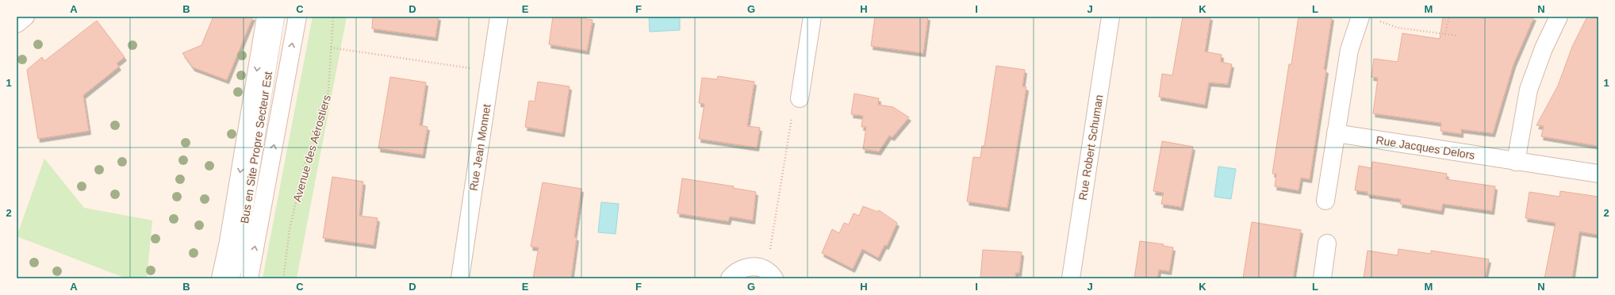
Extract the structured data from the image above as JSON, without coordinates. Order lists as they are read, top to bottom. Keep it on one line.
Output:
{"streets":{"street":["Rue Jean Monnet","Rue Robert Schuman","Rue Jacques Delors"],"lane":["Bus en Site Propre Secteur Est"],"path":["Avenue des Aérostiers"]},"grid":{"columns":["A","B","C","D","E","F","G","H","I","J","K","L","M","N"],"rows":["1","2"]}}
